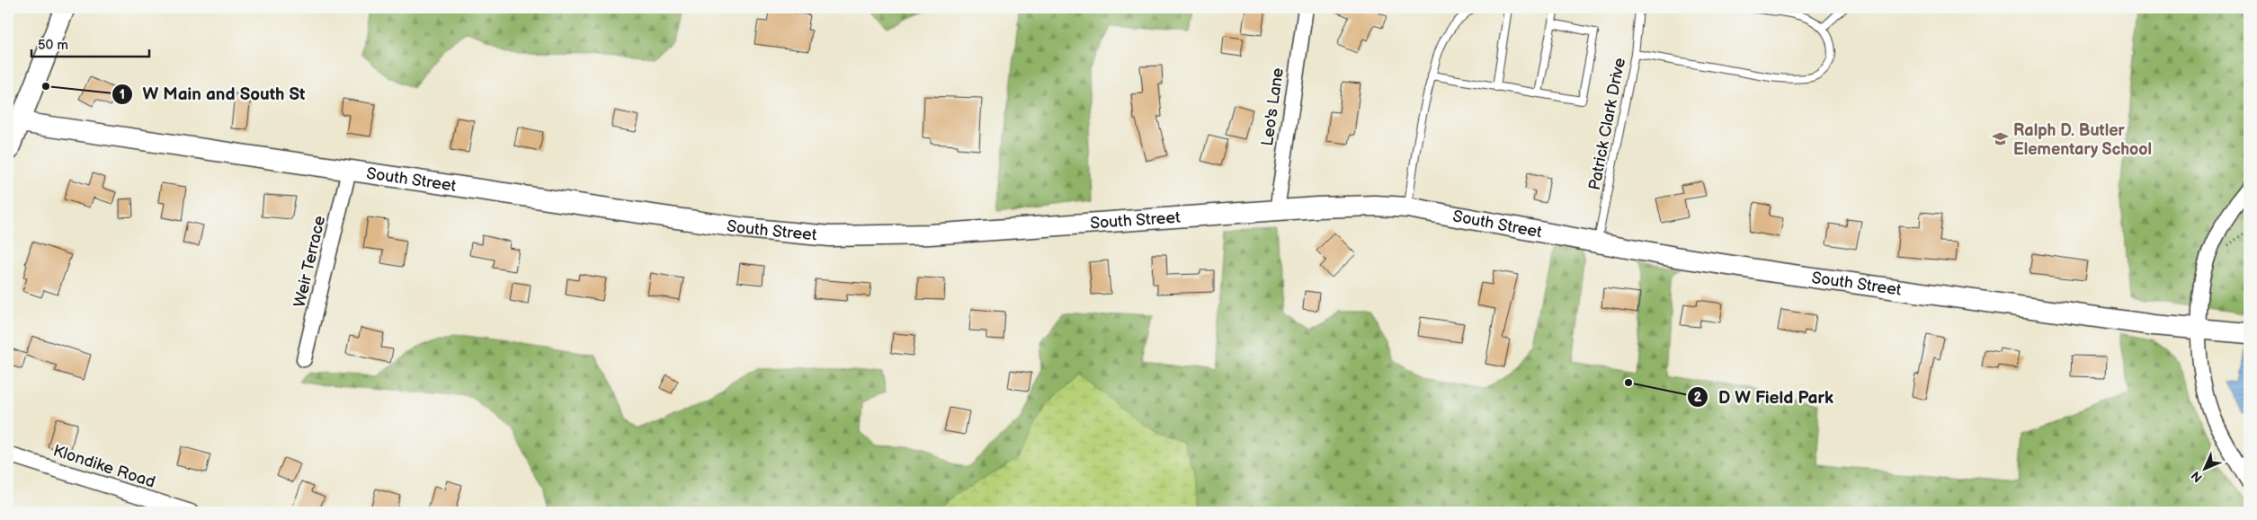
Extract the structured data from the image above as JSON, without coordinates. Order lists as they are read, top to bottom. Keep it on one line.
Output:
{"streets":{"street":["Leo's Lane","South Street","Weir Terrace","Klondike Road"],"lane":["Patrick Clark Drive"]},"crossings":[["Leo's Lane","South Street"],["Patrick Clark Drive","South Street"],["South Street","Weir Terrace"]],"places":{"other":["W Main and South St","D W Field Park"],"school or university":["Ralph D. Butler Elementary School"]},"scale_bar":"50 m","north":"bottom left"}
